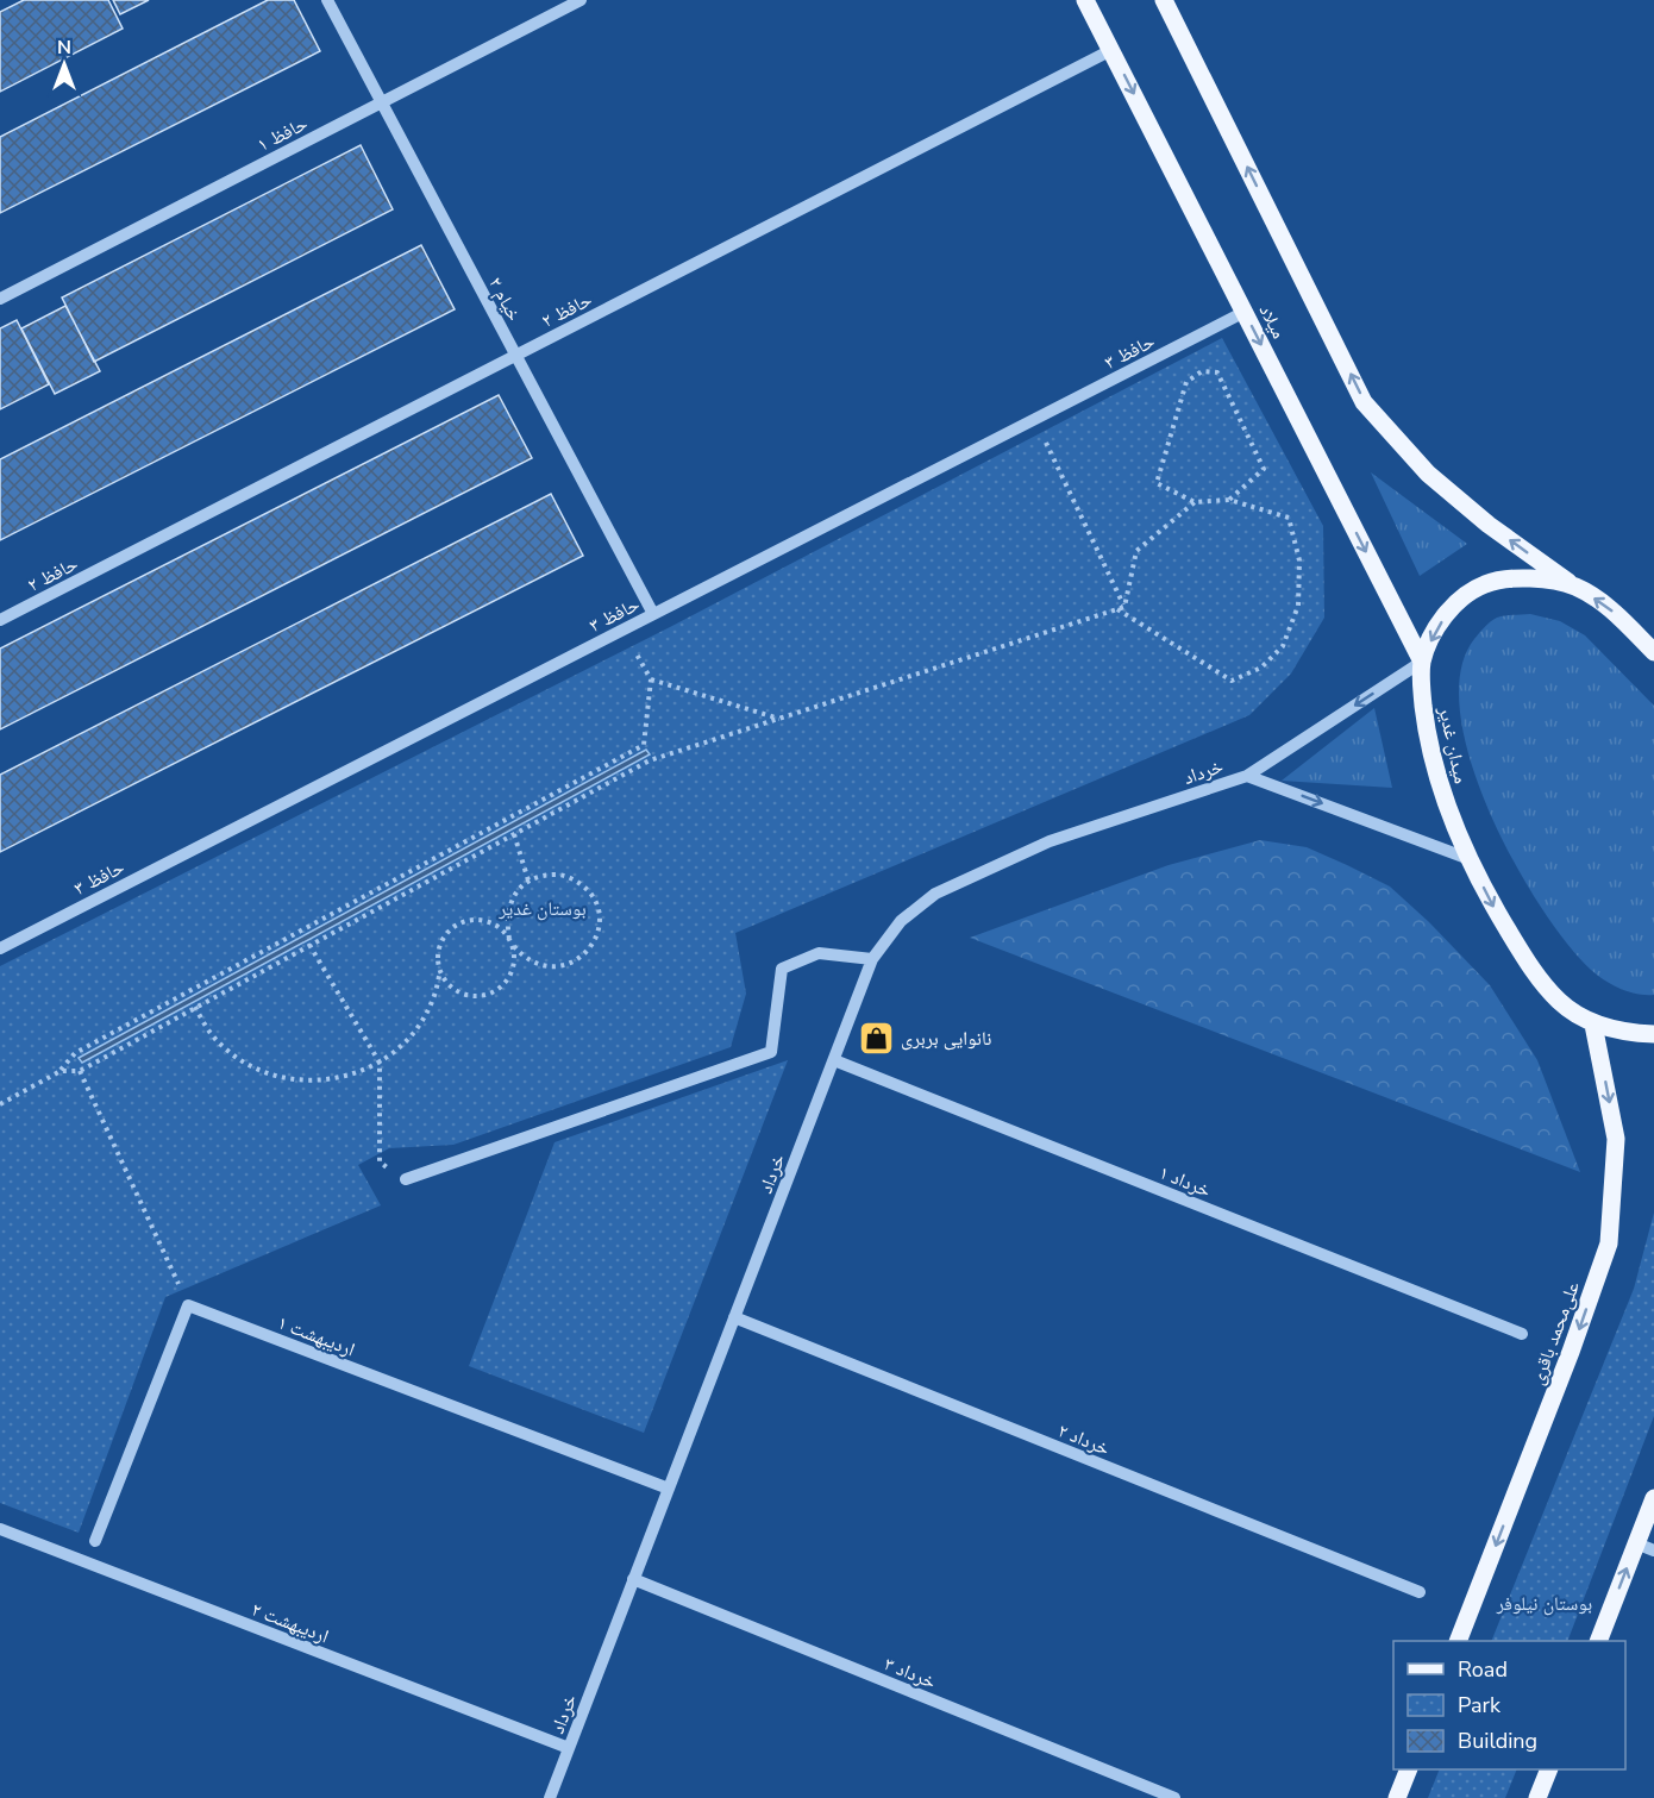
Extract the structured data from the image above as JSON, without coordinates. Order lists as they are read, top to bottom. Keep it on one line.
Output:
{"streets":{"main road":["میلاد","میدان غدیر","علی‌محمد باقری"],"street":["حافظ ۱","خیام ۲","حافظ ۲","حافظ ۳","خرداد","خرداد ۱","اردیبهشت ۱","خرداد ۲","اردیبهشت ۲","خرداد ۳"]},"crossings":[["حافظ ۱","خیام ۲"],["خیام ۲","حافظ ۲"],["خیام ۲","حافظ ۳"],["حافظ ۲","میلاد"],["میلاد","حافظ ۳"],["میلاد","میدان غدیر"],["میلاد","خرداد"],["میدان غدیر","خرداد"],["میدان غدیر","علی‌محمد باقری"],["خرداد","خرداد ۱"],["خرداد","اردیبهشت ۱"],["خرداد","خرداد ۲"],["خرداد","اردیبهشت ۲"],["خرداد","خرداد ۳"]],"one_way":["علی‌محمد باقری"],"parks":["بوستان غدیر","بوستان نیلوفر"],"places":{"shop":["نانوایی بربری"]},"legend":["Road","Park","Building"],"north":"top"}
